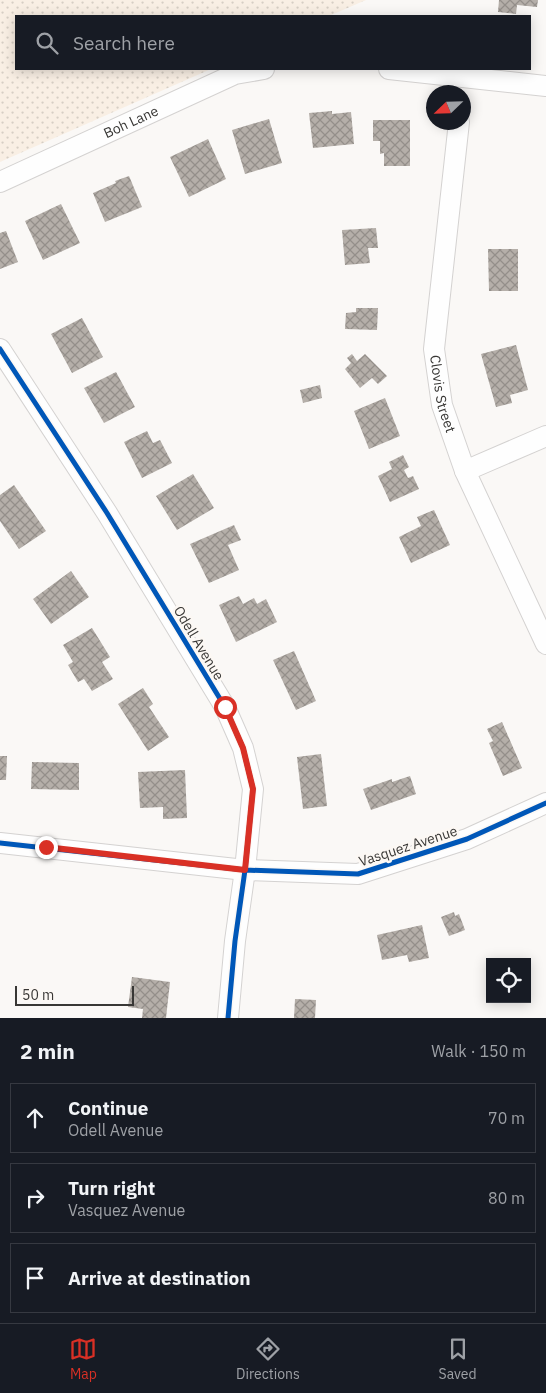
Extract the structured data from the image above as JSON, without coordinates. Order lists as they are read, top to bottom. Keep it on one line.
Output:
{"streets":{"street":["Boh Lane","Clovis Street","Odell Avenue","Vasquez Avenue"]},"crossings":[["Odell Avenue","Vasquez Avenue"]],"scale_bar":"50 m","north":"bottom left","page":{"search":"Search here","scale":"50 m","heading":["2 min","Walk · 150 m"],"list":[["Continue","Odell Avenue","70 m"],["Turn right","Vasquez Avenue","80 m"],"Arrive at destination"],"nav":["Map","Directions","Saved"]}}
